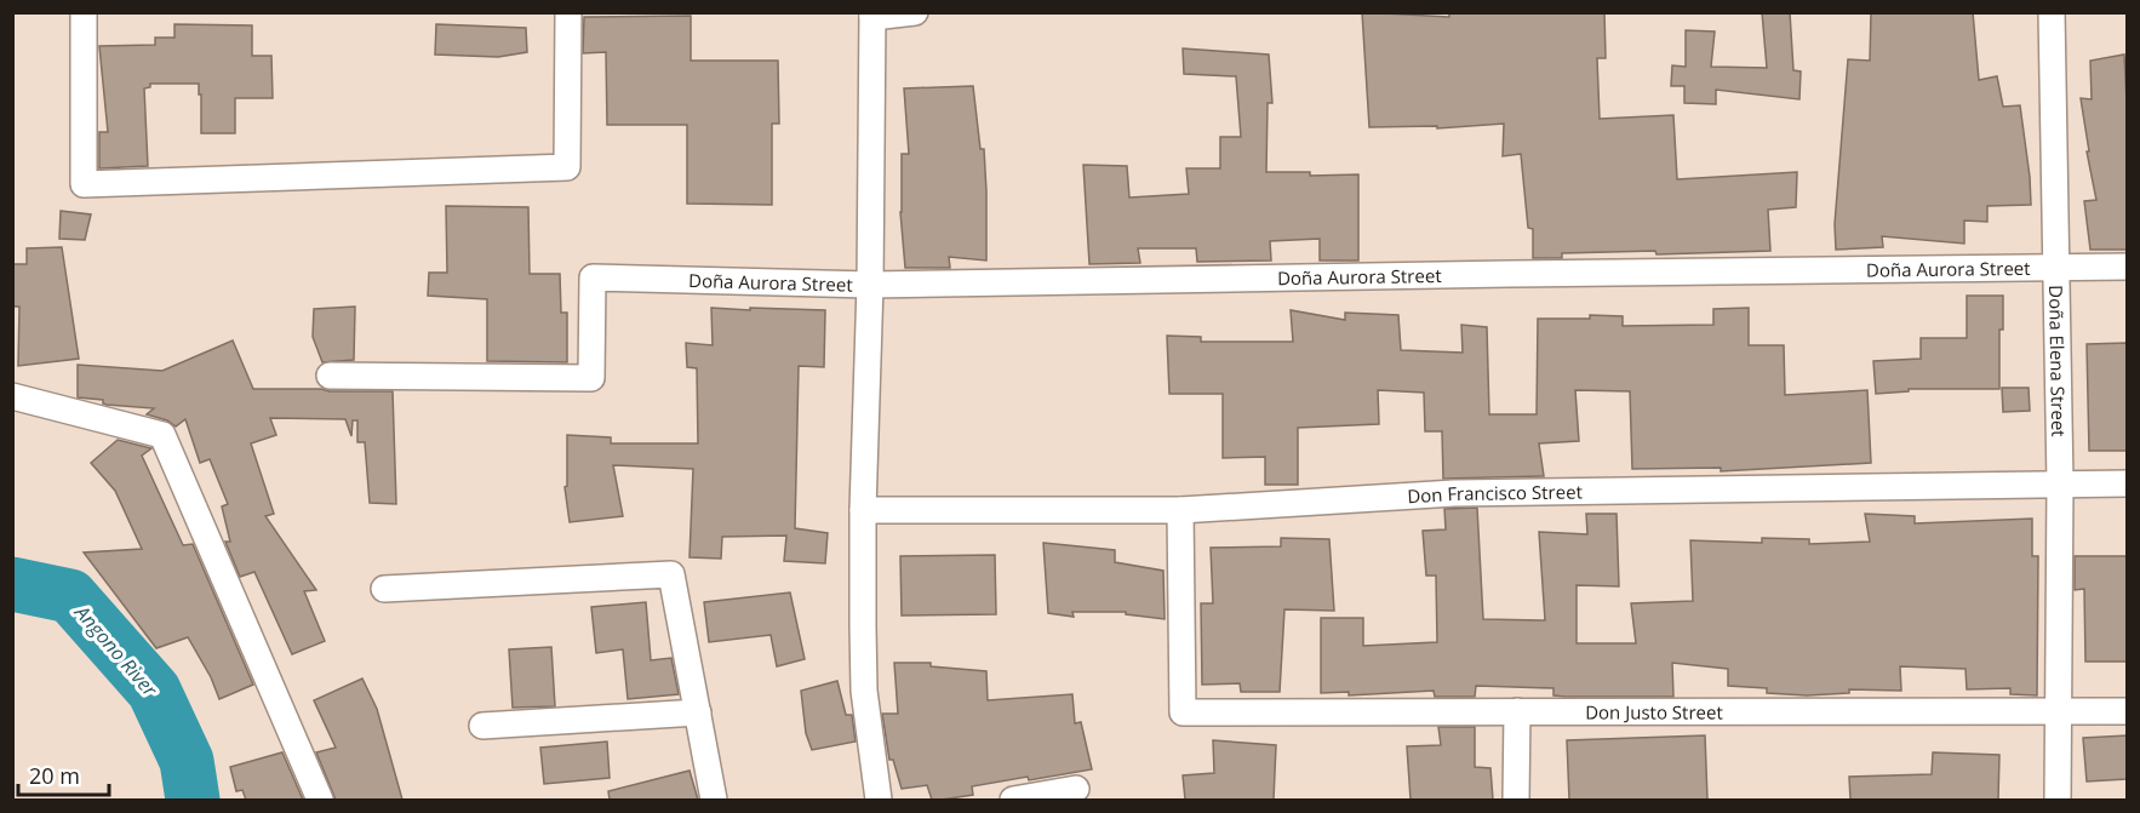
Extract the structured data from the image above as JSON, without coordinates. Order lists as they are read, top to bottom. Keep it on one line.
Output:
{"streets":{"street":["Doña Aurora Street","Doña Elena Street","Don Francisco Street","Don Justo Street"]},"crossings":[["Doña Aurora Street","Doña Elena Street"],["Doña Elena Street","Don Francisco Street"],["Doña Elena Street","Don Justo Street"],["Don Francisco Street","Don Justo Street"]],"water":["Angono River"],"scale_bar":"20 m"}
